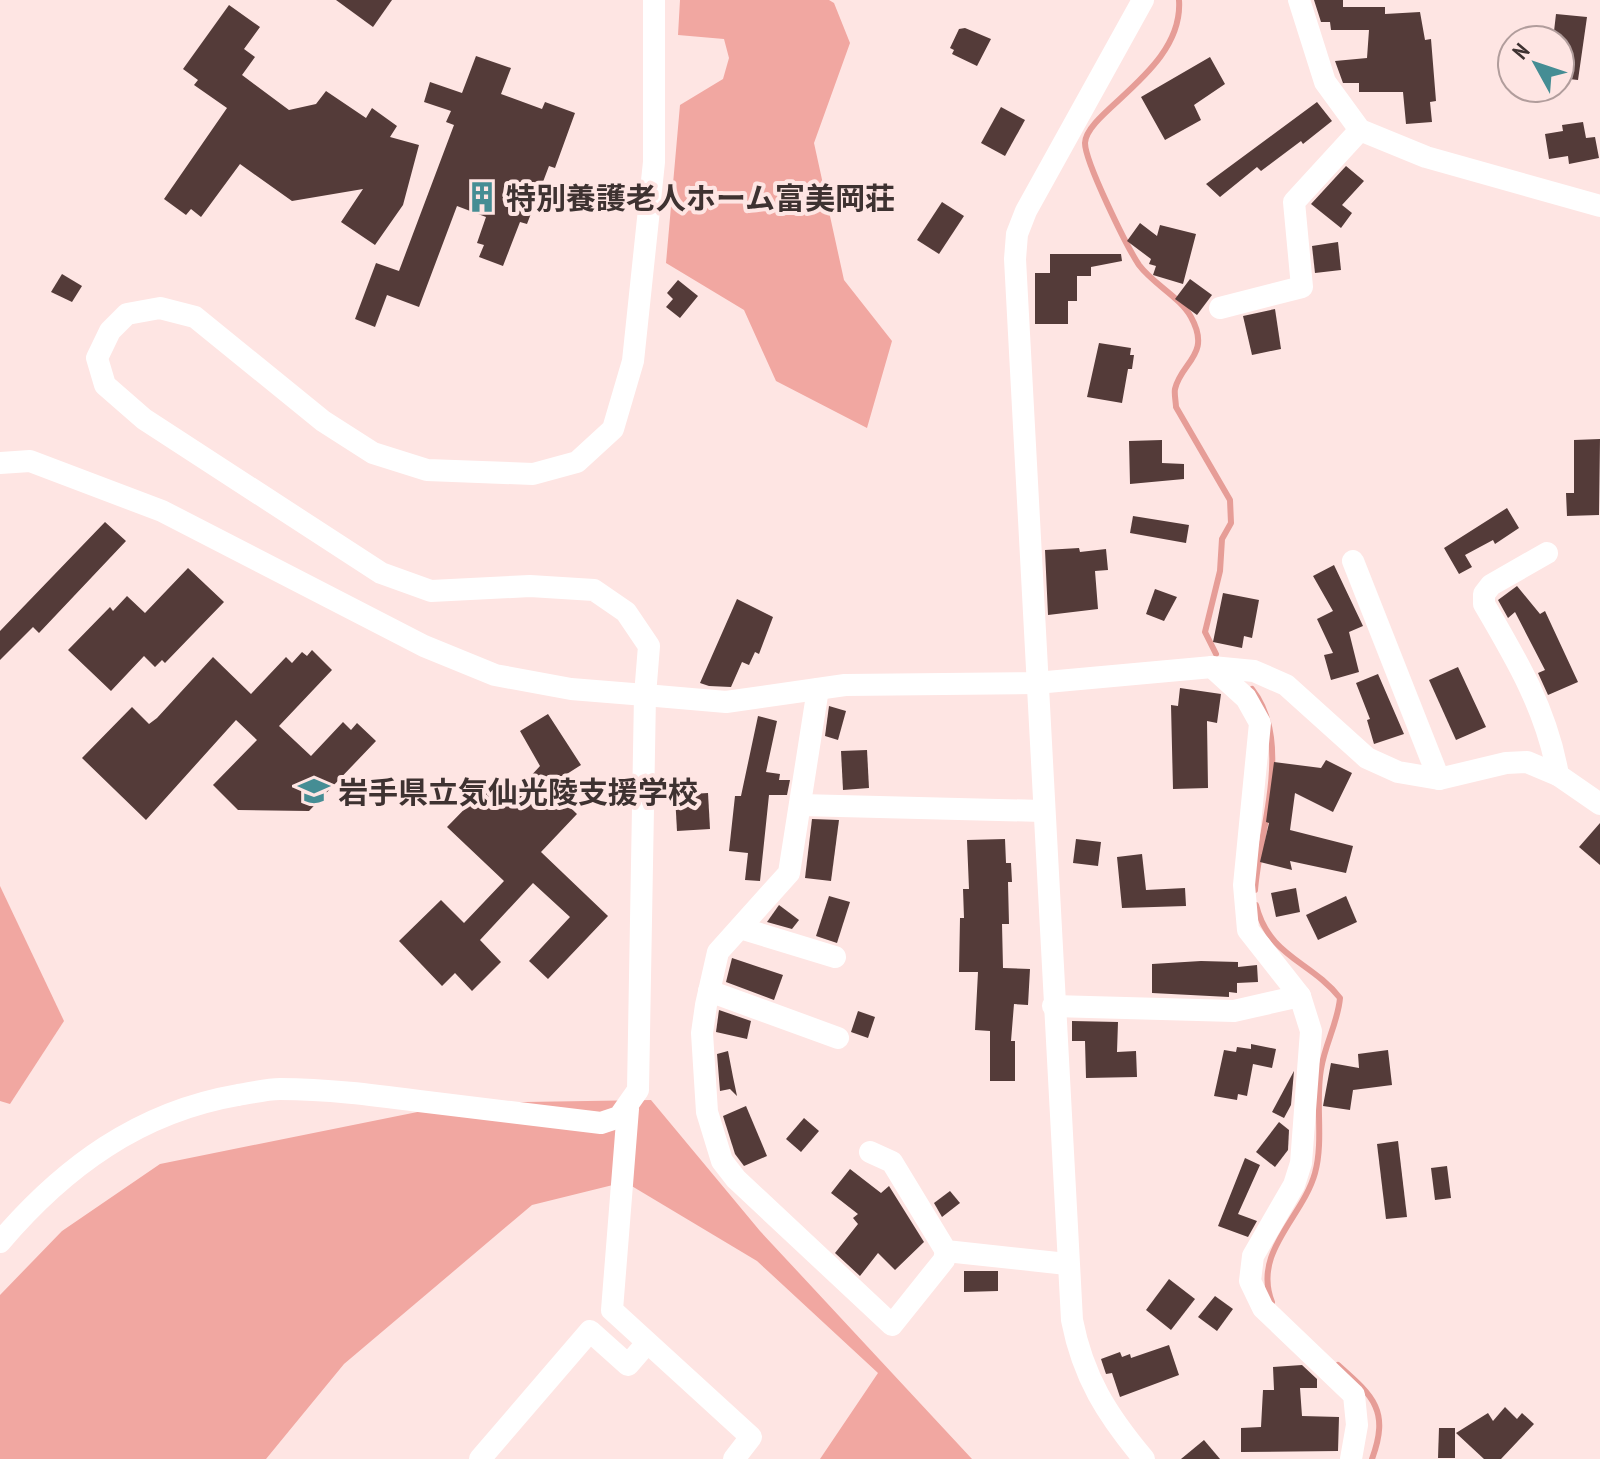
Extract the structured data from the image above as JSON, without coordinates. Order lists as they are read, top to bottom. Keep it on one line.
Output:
{"places":{"building":["特別養護老人ホーム富美岡荘"],"school or university":["岩手県立気仙光陵支援学校"]},"north":"top left"}
